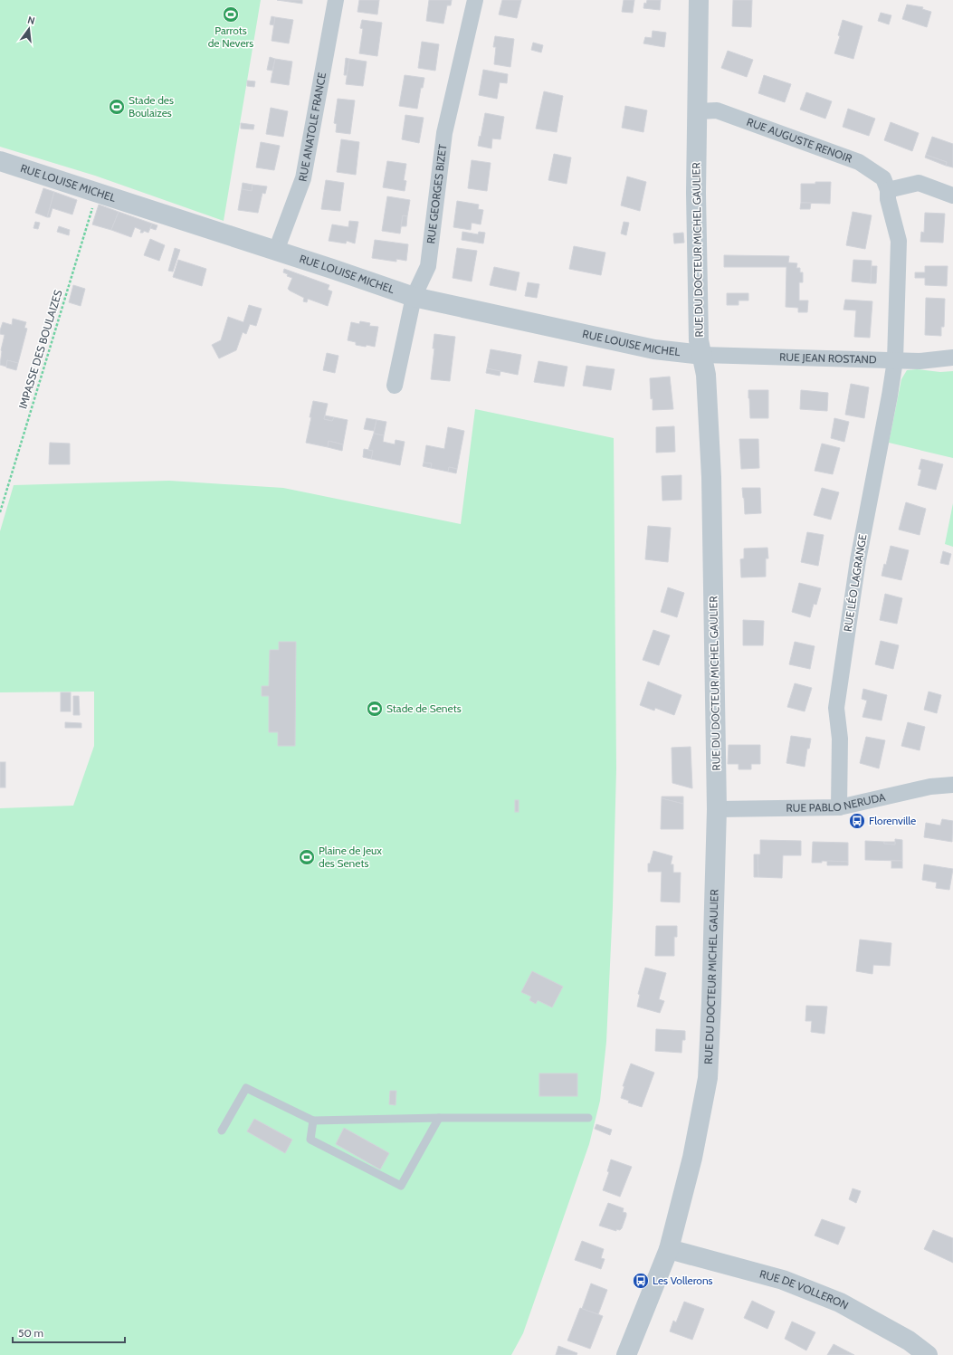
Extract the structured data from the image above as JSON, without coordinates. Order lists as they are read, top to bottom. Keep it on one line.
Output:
{"streets":{"street":["RUE ANATOLE FRANCE","RUE AUGUSTE RENOIR","RUE LOUISE MICHEL","RUE GEORGES BIZET","RUE DU DOCTEUR MICHEL GAULIER","RUE JEAN ROSTAND","RUE LÉO LAGRANGE","RUE PABLO NERUDA","RUE DE VOLLERON"],"path":["IMPASSE DES BOULAIZES"]},"crossings":[["RUE ANATOLE FRANCE","RUE LOUISE MICHEL"],["RUE AUGUSTE RENOIR","RUE DU DOCTEUR MICHEL GAULIER"],["RUE AUGUSTE RENOIR","RUE JEAN ROSTAND"],["RUE AUGUSTE RENOIR","RUE LÉO LAGRANGE"],["RUE LOUISE MICHEL","RUE GEORGES BIZET"],["RUE LOUISE MICHEL","RUE DU DOCTEUR MICHEL GAULIER"],["RUE LOUISE MICHEL","IMPASSE DES BOULAIZES"],["RUE LOUISE MICHEL","RUE JEAN ROSTAND"],["RUE DU DOCTEUR MICHEL GAULIER","RUE JEAN ROSTAND"],["RUE DU DOCTEUR MICHEL GAULIER","RUE PABLO NERUDA"],["RUE DU DOCTEUR MICHEL GAULIER","RUE DE VOLLERON"],["RUE JEAN ROSTAND","RUE LÉO LAGRANGE"],["RUE LÉO LAGRANGE","RUE PABLO NERUDA"]],"places":{"sports":["Parrots de Nevers","Stade des Boulaizes","Stade de Senets","Plaine de Jeux des Senets"],"bus stop":["Florenville","Les Vollerons"]},"scale_bar":"50 m","north":"top"}
